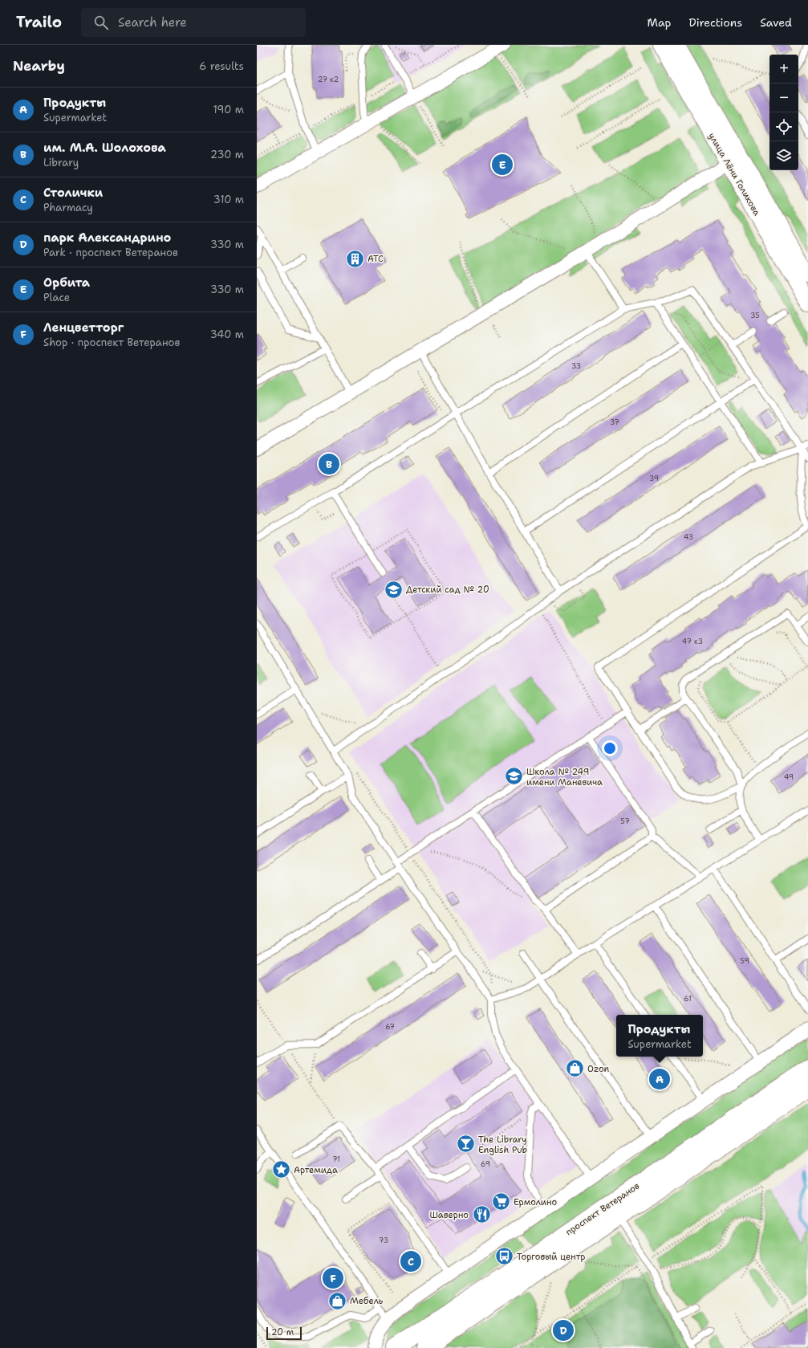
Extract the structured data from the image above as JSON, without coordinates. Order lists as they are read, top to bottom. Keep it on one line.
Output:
{"streets":{"main road":["проспект Ветеранов"],"street":["улица Лёни Голикова"]},"places":{"building":["АТС"],"school or university":["Детский сад № 20","Школа № 249 имени Маневича"],"shop":["Ozon","Мебель"],"bar":["The Library English Pub"],"place":["Артемида"],"supermarket":["Ермолино"],"restaurant":["Шаверно"],"bus stop":["Торговый центр"]},"house_numbers":["27 к2","35","33","37","39","43","47 к3","49","57","59","61","67","71","69","73"],"scale_bar":"20 m","page":{"header":"Trailo","search":"Search here","nav":["Map","Directions","Saved"],"heading":["Nearby","6 results"],"map_buttons":["+","−"],"list":[{"mark":"A","name":"Продукты","note":"Supermarket","value":"190 m"},{"mark":"B","name":"им. М.А. Шолохова","note":"Library","value":"230 m"},{"mark":"C","name":"Столички","note":"Pharmacy","value":"310 m"},{"mark":"D","name":"парк Александрино","note":"Park · проспект Ветеранов","value":"330 m"},{"mark":"E","name":"Орбита","note":"Place","value":"330 m"},{"mark":"F","name":"Ленцветторг","note":"Shop · проспект Ветеранов","value":"340 m"}],"pins":["E","B","A","C","F","D"],"popup":["Продукты","Supermarket"],"scale":"20 m"}}
